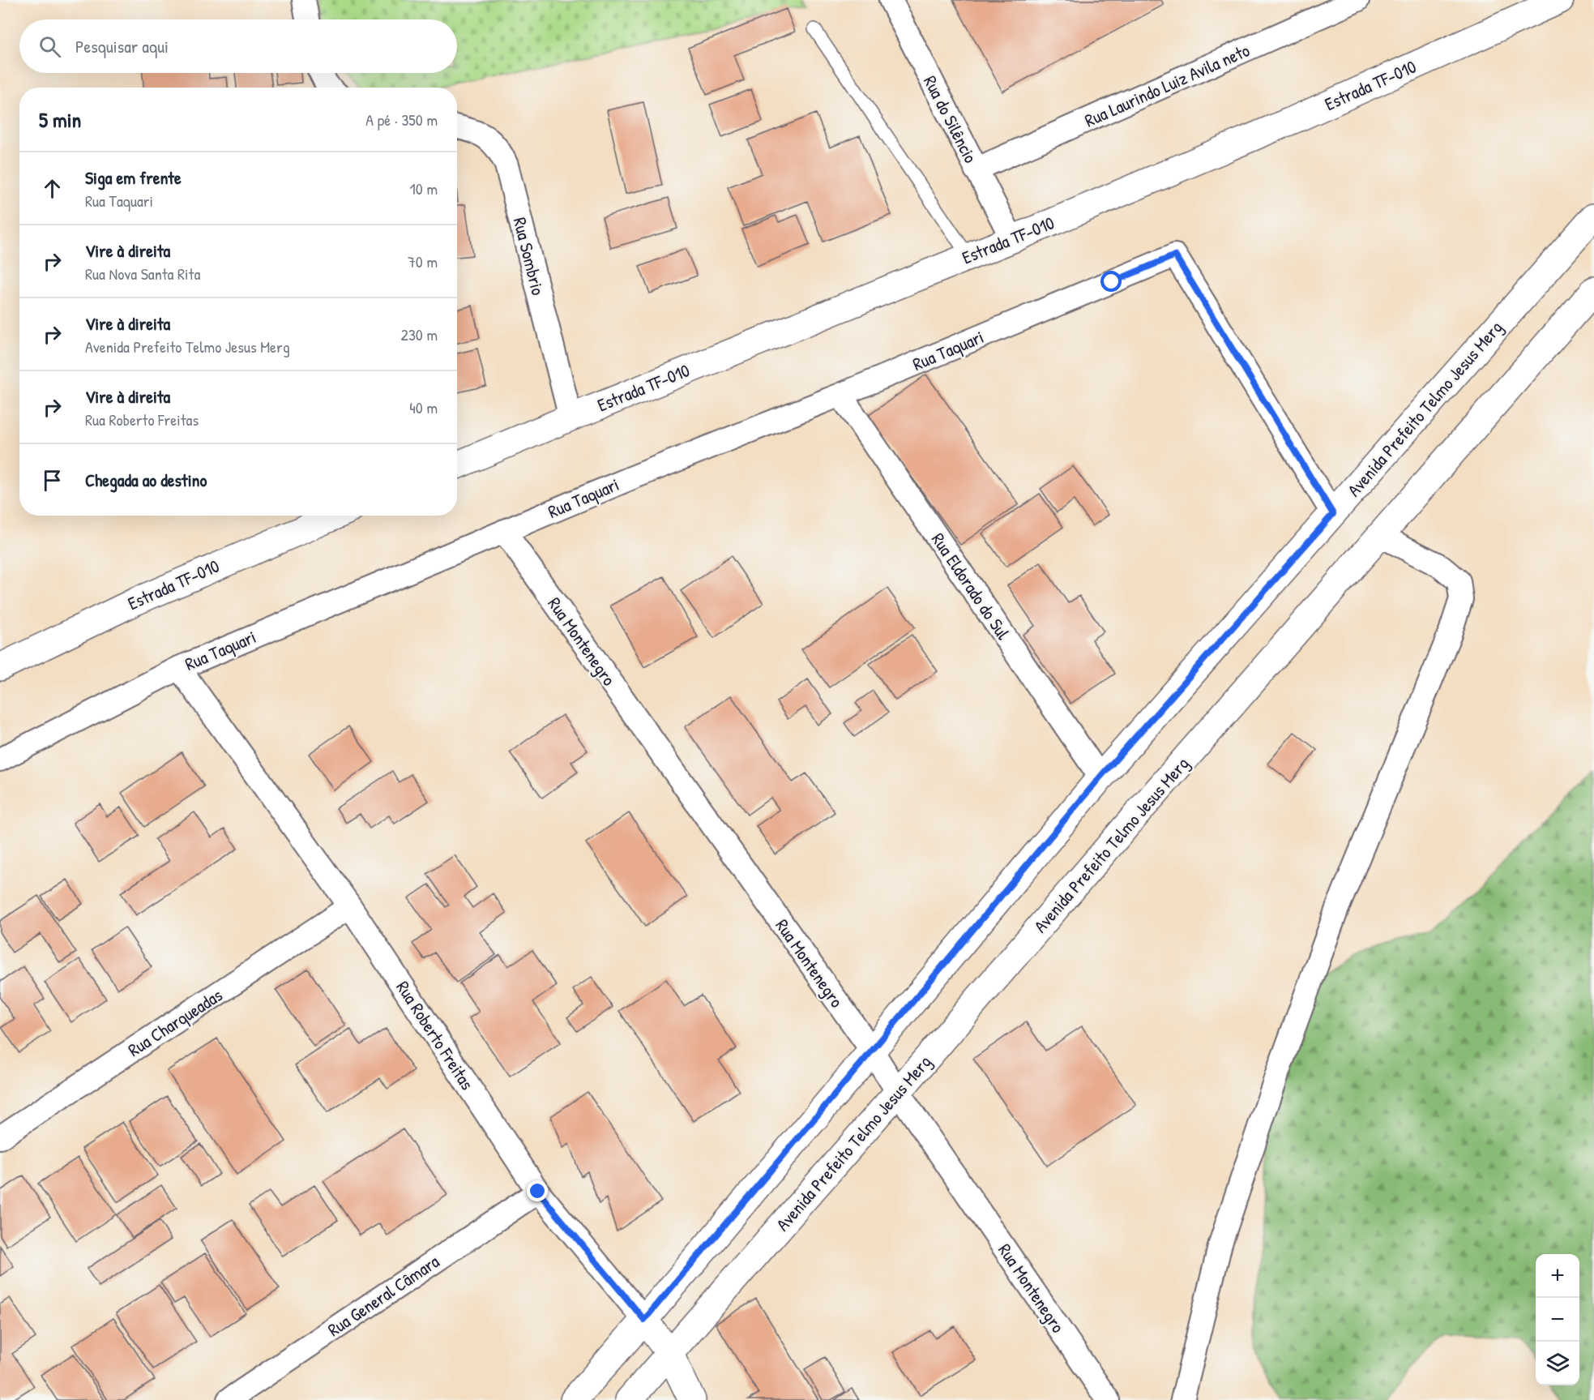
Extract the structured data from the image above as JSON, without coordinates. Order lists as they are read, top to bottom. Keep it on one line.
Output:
{"streets":{"main road":["Estrada TF-010","Avenida Prefeito Telmo Jesus Merg","Rua Roberto Freitas"],"street":["Rua Laurindo Luiz Avila neto","Rua do Silêncio","Rua Sombrio","Rua Taquari","Rua Eldorado do Sul","Rua Montenegro","Rua Charqueadas","Rua General Câmara"]},"crossings":[["Rua Laurindo Luiz Avila neto","Rua do Silêncio"],["Estrada TF-010","Rua do Silêncio"],["Estrada TF-010","Rua Sombrio"],["Rua Taquari","Avenida Prefeito Telmo Jesus Merg"],["Rua Taquari","Rua Eldorado do Sul"],["Rua Taquari","Rua Montenegro"],["Rua Taquari","Rua Roberto Freitas"],["Avenida Prefeito Telmo Jesus Merg","Rua Eldorado do Sul"],["Avenida Prefeito Telmo Jesus Merg","Rua Montenegro"],["Avenida Prefeito Telmo Jesus Merg","Rua Roberto Freitas"],["Rua Charqueadas","Rua Roberto Freitas"],["Rua Roberto Freitas","Rua General Câmara"]],"page":{"search":"Pesquisar aqui","heading":["5 min","A pé · 350 m"],"list":[["Siga em frente","Rua Taquari","10 m"],["Vire à direita","Rua Nova Santa Rita","70 m"],["Vire à direita","Avenida Prefeito Telmo Jesus Merg","230 m"],["Vire à direita","Rua Roberto Freitas","40 m"],"Chegada ao destino"],"map_buttons":["+","−"]}}
